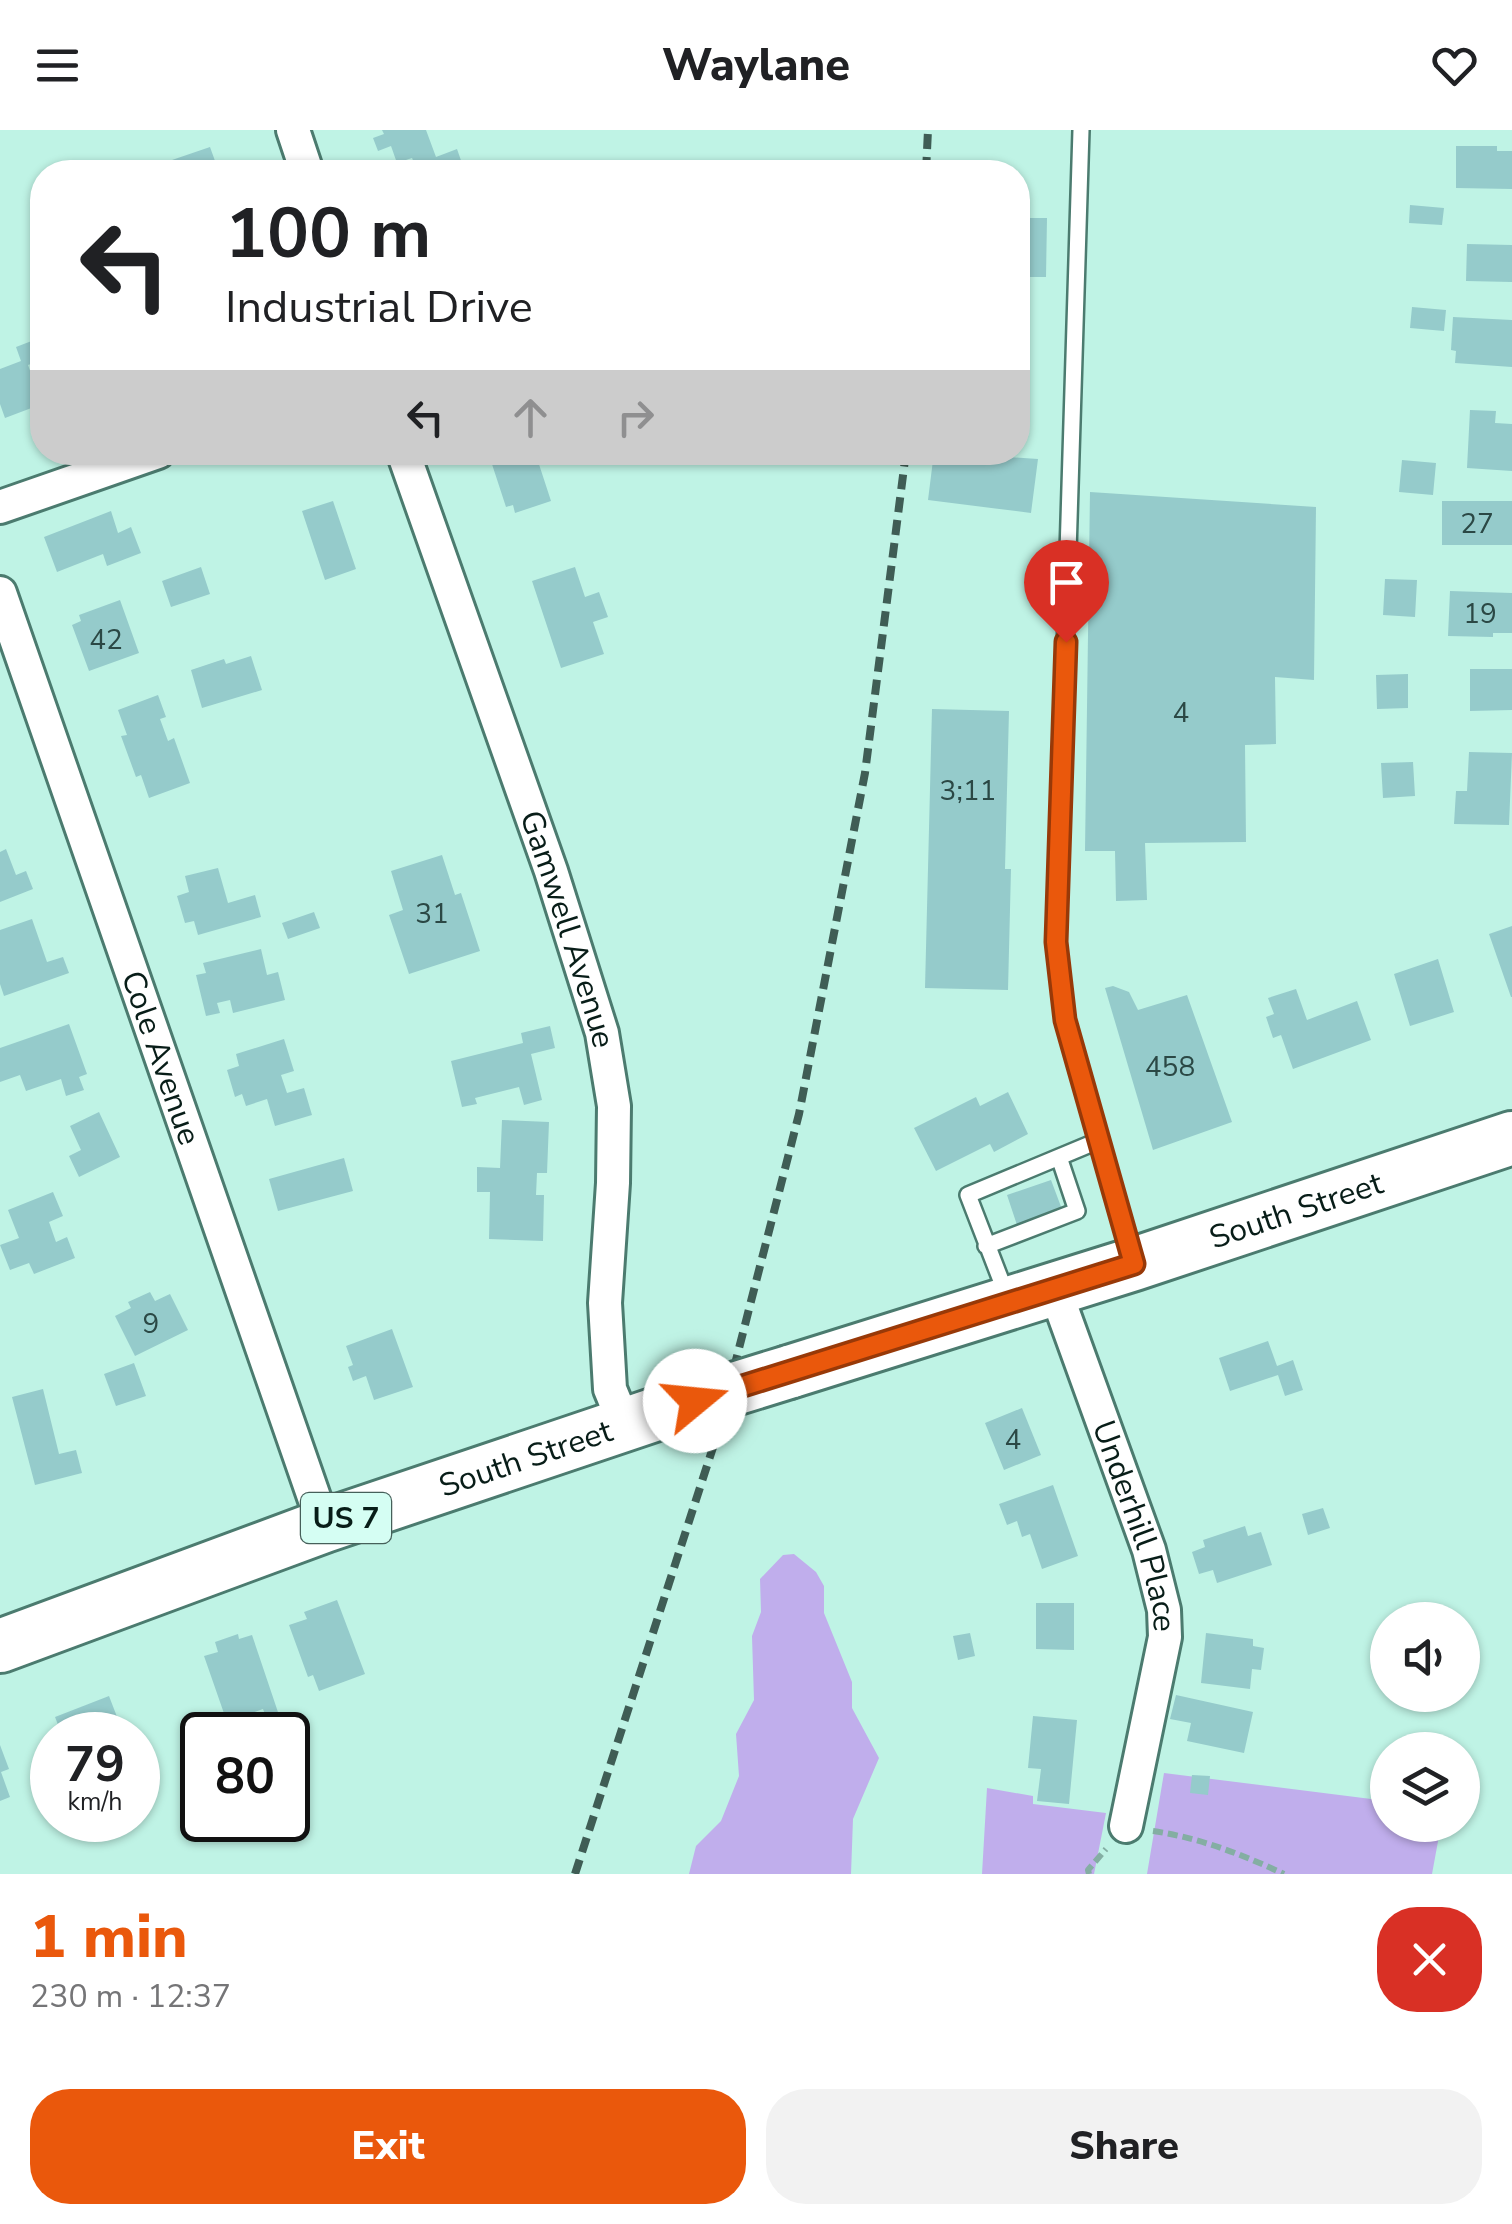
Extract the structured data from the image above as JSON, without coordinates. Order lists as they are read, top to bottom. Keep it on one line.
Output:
{"streets":{"highway":["South Street","US 7"],"street":["Gamwell Avenue","Cole Avenue","Underhill Place"]},"crossings":[["Gamwell Avenue","South Street"],["Cole Avenue","South Street"],["South Street","Underhill Place"]],"house_numbers":["27","19","42","4","3;11","31","458","9","4"],"page":{"header":"Waylane","turn":["100 m","Industrial Drive"],"speed":"79 km/h","limit":"80","heading":["1 min","230 m · 12:37"],"buttons":["Exit","Share"]}}
